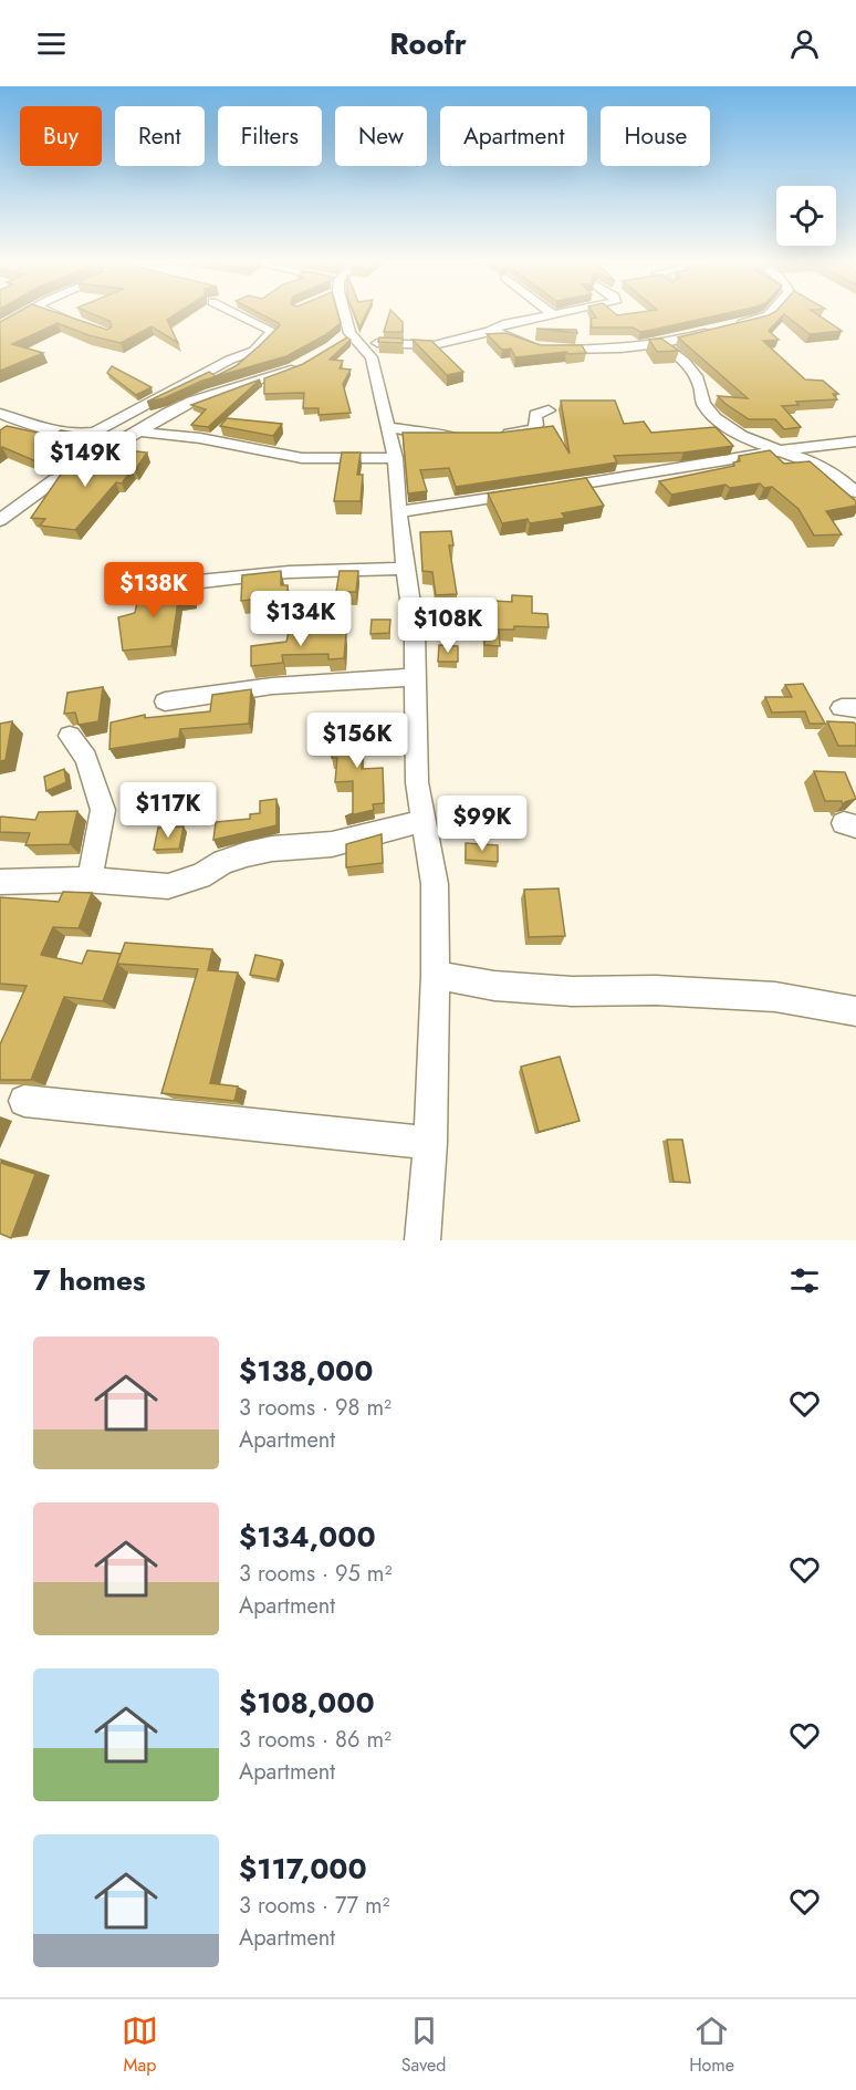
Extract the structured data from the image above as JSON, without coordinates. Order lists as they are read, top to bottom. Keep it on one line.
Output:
{"page":{"header":"Roofr","chip":["Buy","Rent","Filters","New","Apartment","House"],"price":["$149K","$138K","$134K","$108K","$156K","$117K","$99K"],"heading":"7 homes","list":[{"name":"$138,000","note":"3 rooms · 98 m² · Apartment"},{"name":"$134,000","note":"3 rooms · 95 m² · Apartment"},{"name":"$108,000","note":"3 rooms · 86 m² · Apartment"},{"name":"$117,000","note":"3 rooms · 77 m² · Apartment"}],"tabs":["Map","Saved","Home"]}}
